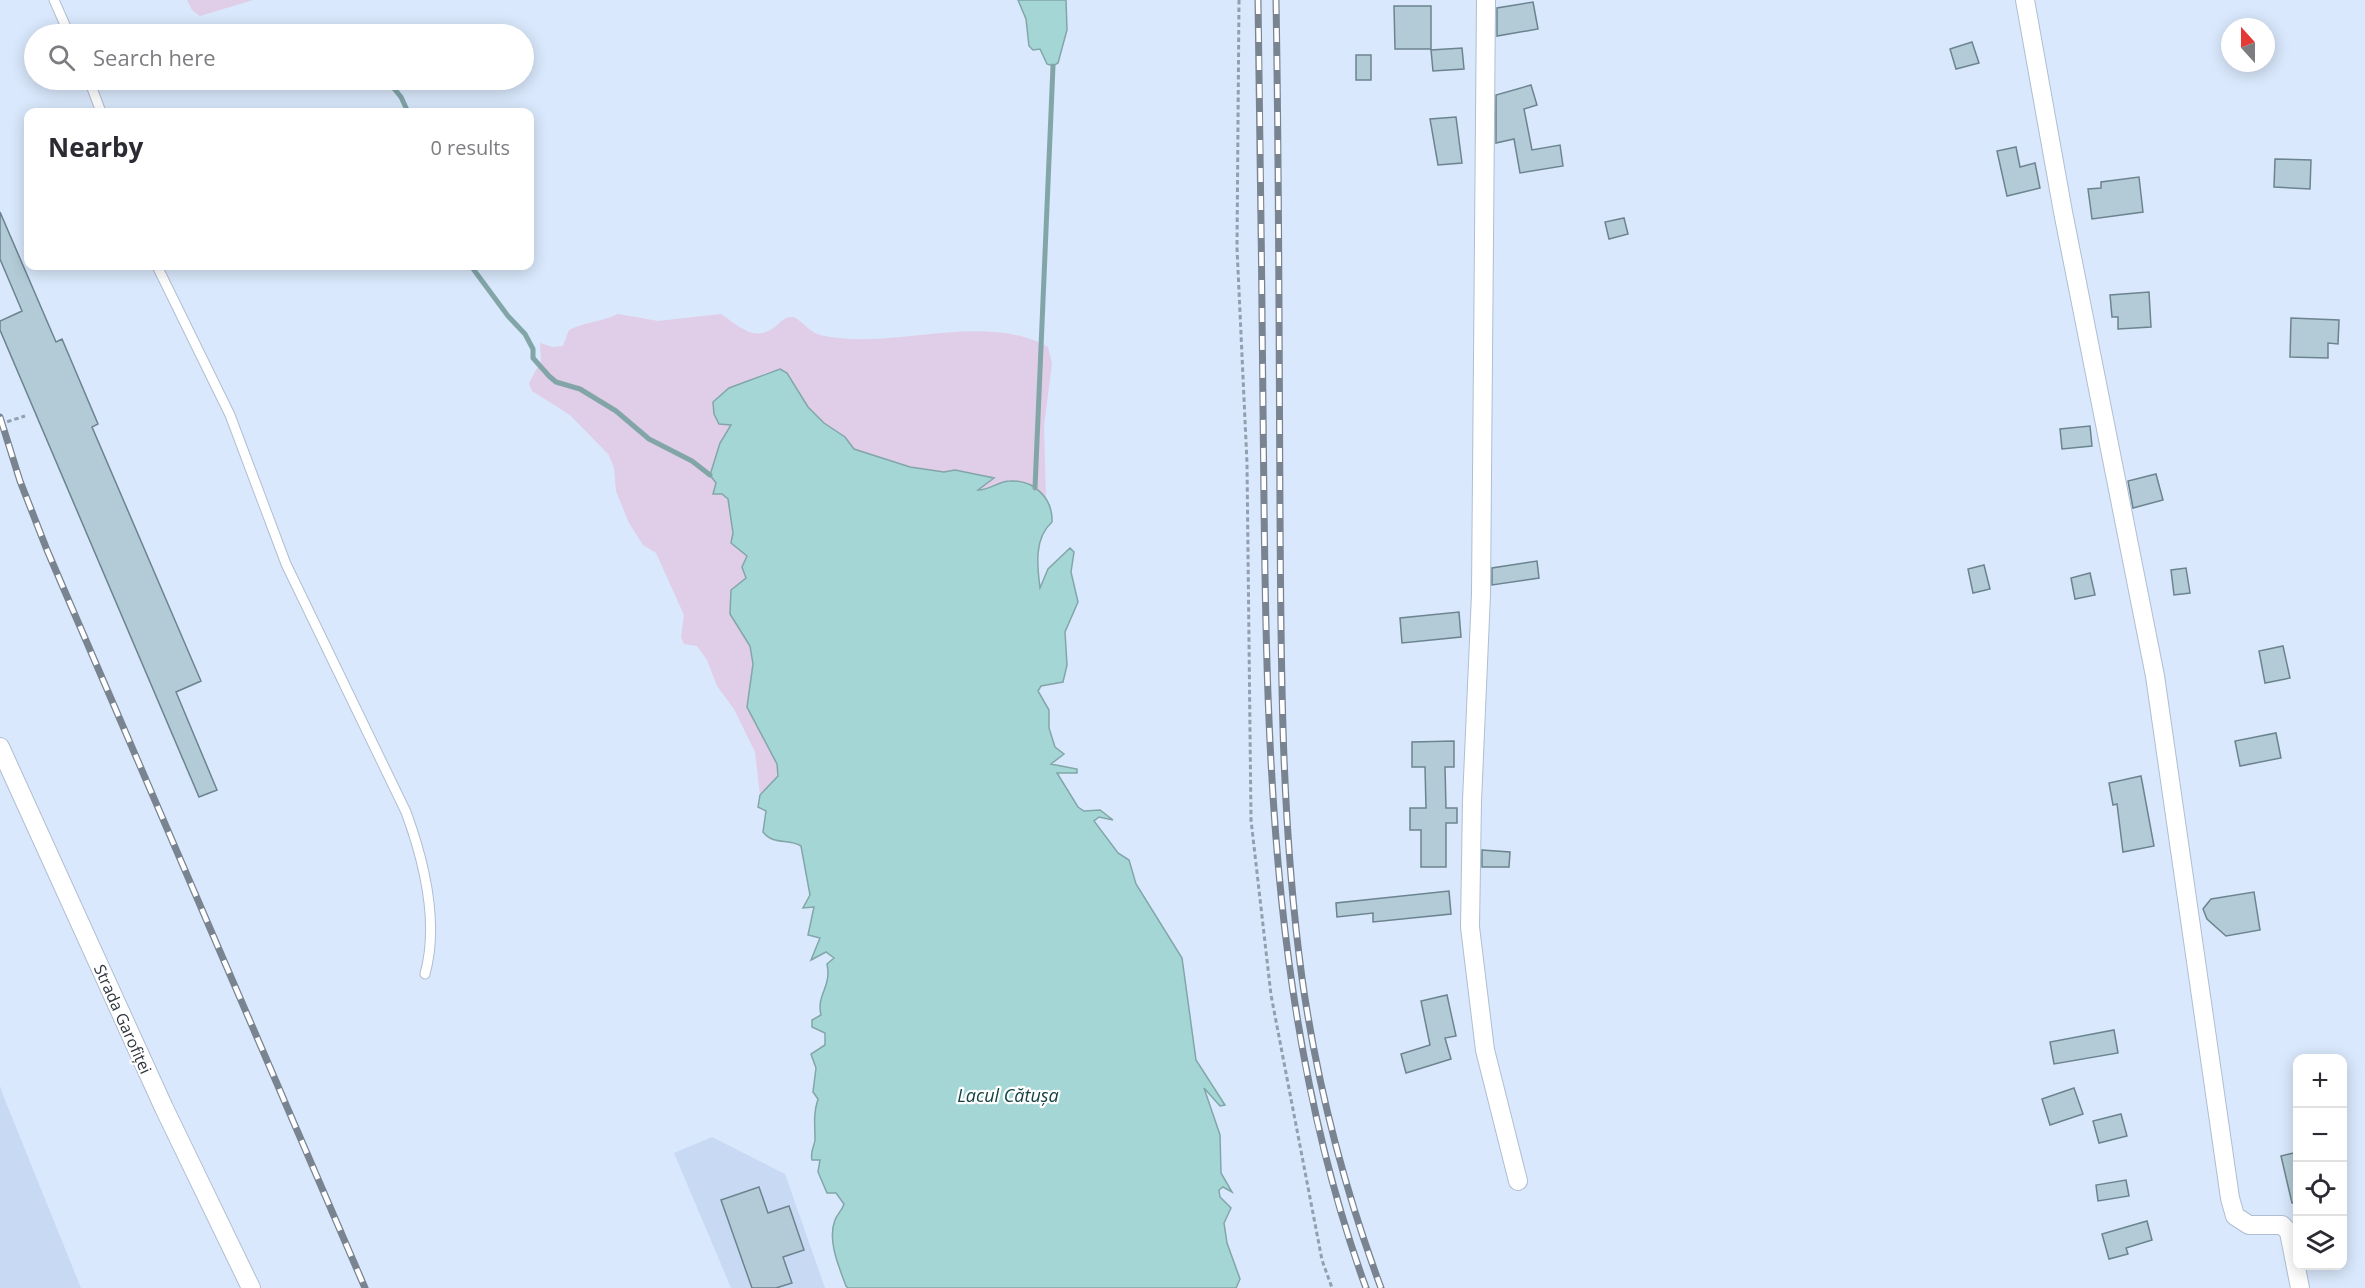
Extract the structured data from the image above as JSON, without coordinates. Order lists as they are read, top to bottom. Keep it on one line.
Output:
{"streets":{"street":["Strada Garofiței"]},"water":["Lacul Cătușa"],"north":"top","page":{"search":"Search here","heading":["Nearby","0 results"],"map_buttons":["+","−"]}}
